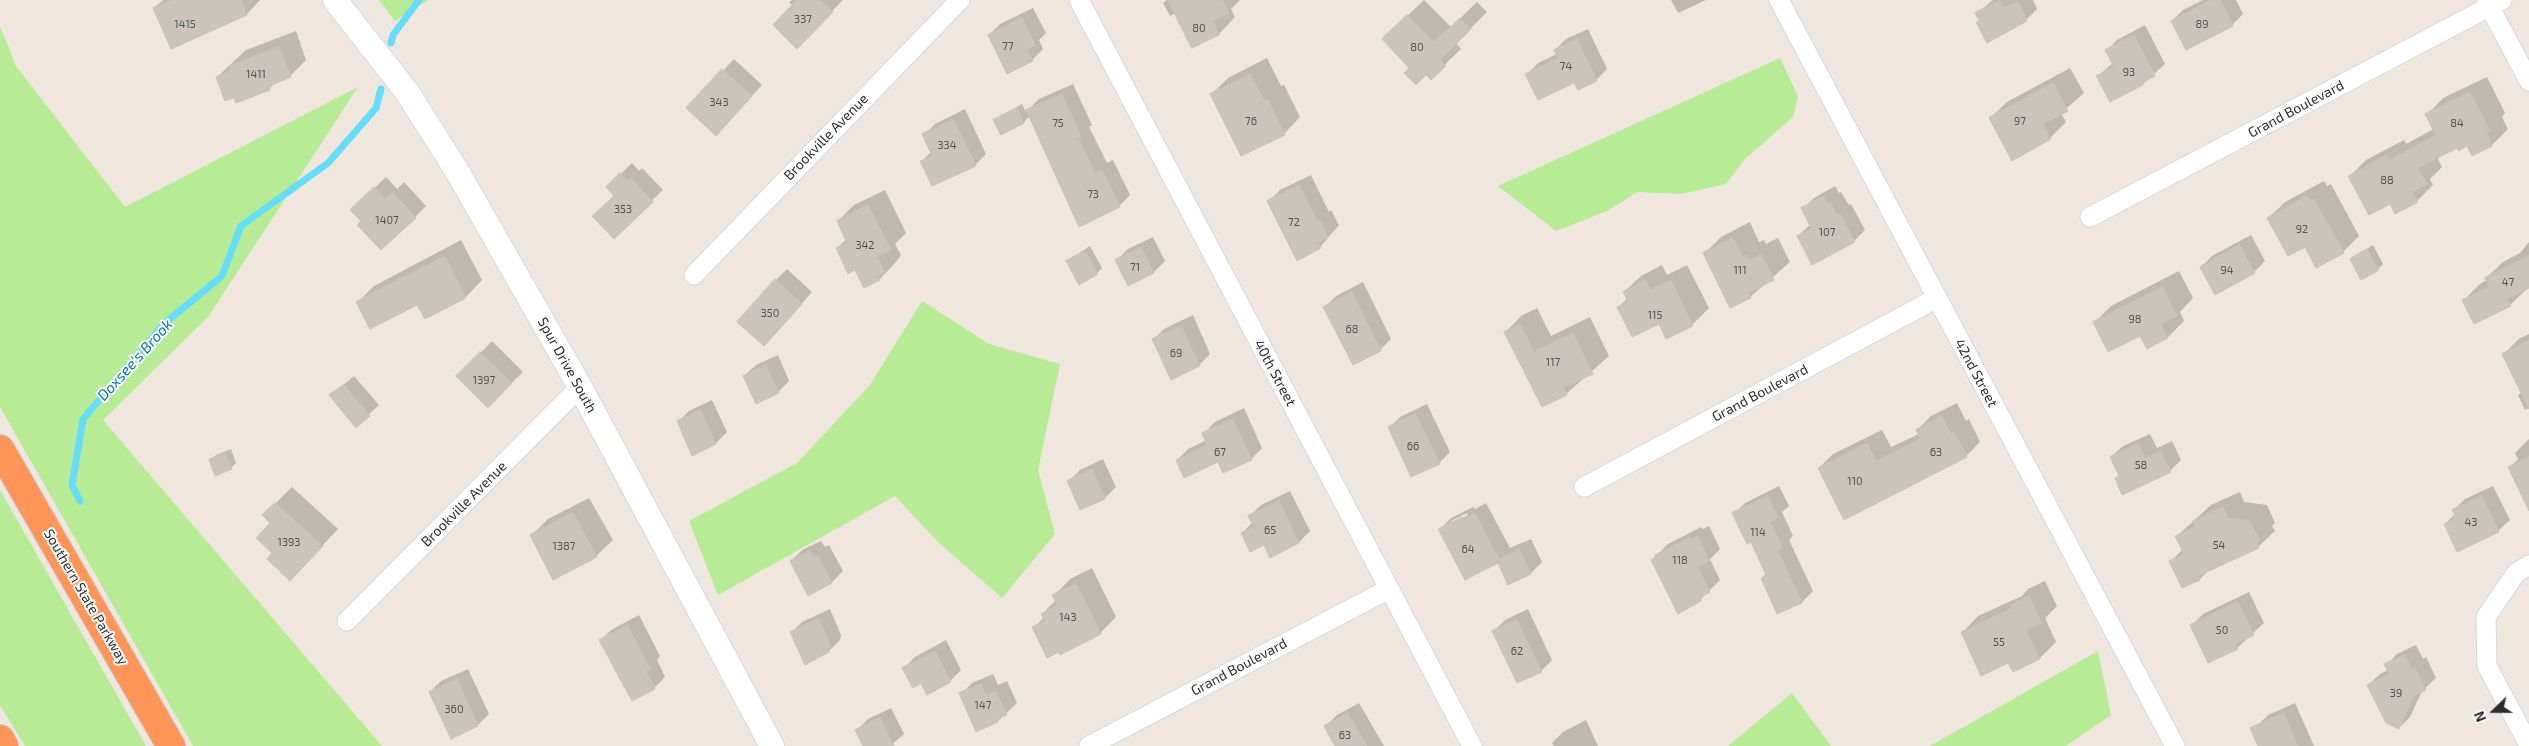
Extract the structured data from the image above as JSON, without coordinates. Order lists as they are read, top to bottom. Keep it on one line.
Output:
{"streets":{"highway":["Southern State Parkway"],"street":["Grand Boulevard","Brookville Avenue","Spur Drive South","40th Street","42nd Street"]},"crossings":[["Grand Boulevard","40th Street"],["Grand Boulevard","42nd Street"],["Brookville Avenue","Spur Drive South"]],"water":["Doxsee's Brook"],"house_numbers":["337","1415","89","80","77","80","74","93","1411","343","76","97","75","84","334","88","73","353","1407","72","92","107","342","71","111","94","47","350","115","98","68","69","117","1397","66","67","63","58","110","43","65","114","1393","54","1387","64","118","143","50","55","62","39","147","360","63"],"north":"left"}
